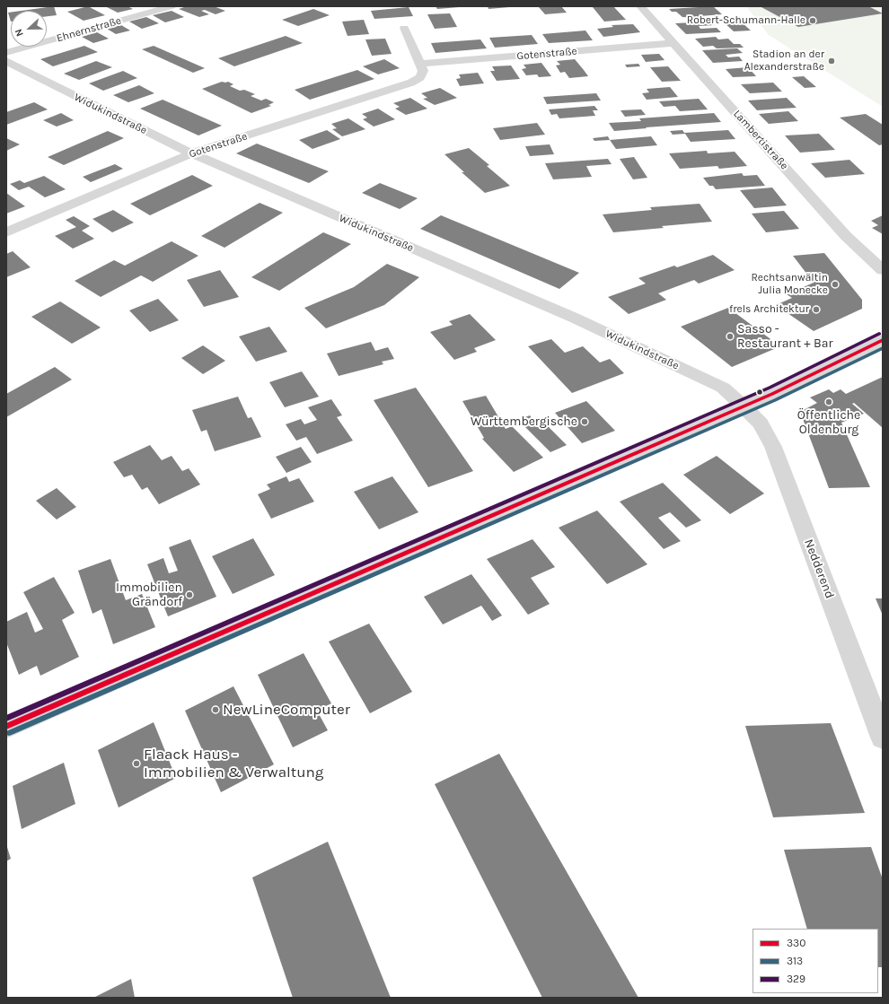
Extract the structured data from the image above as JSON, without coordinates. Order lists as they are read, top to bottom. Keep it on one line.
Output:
{"streets":{"street":["Ehnernstraße","Gotenstraße","Widukindstraße","Lambertistraße","Nedderend"]},"crossings":[["Gotenstraße","Widukindstraße"],["Gotenstraße","Lambertistraße"],["Widukindstraße","Nedderend"]],"places":["Robert-Schumann-Halle","Stadion an der Alexanderstraße","Rechtsanwältin Julia Monecke","frels Architektur","Sasso - Restaurant + Bar","Öffentliche Oldenburg","Württembergische","Immobilien Grändorf","NewLineComputer","Flaack Haus - Immobilien & Verwaltung"],"lines":["transit line 329","transit line 330","transit line 313"],"legend":["330","313","329"],"north":"left"}
